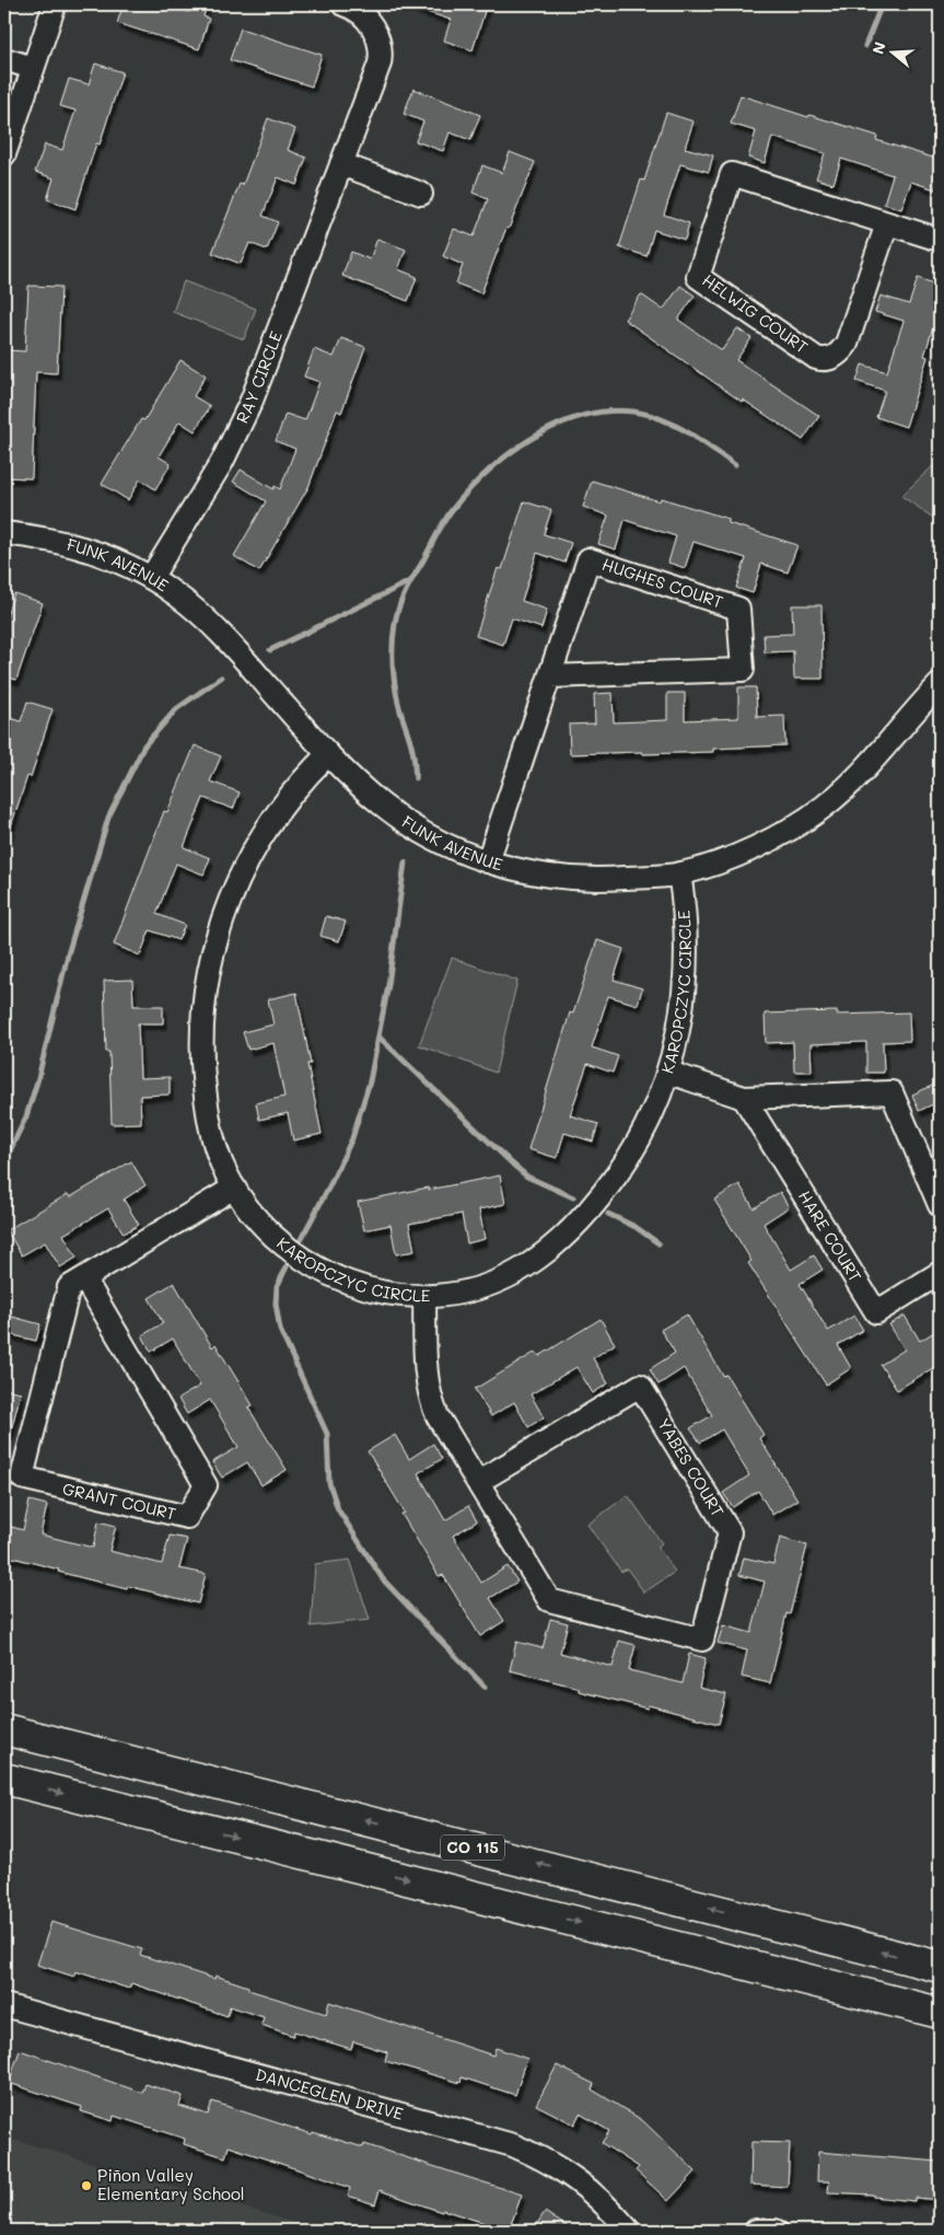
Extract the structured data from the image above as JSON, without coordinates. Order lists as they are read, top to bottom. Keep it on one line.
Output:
{"streets":{"highway":["CO 115"],"street":["HELWIG COURT","RAY CIRCLE","FUNK AVENUE","HUGHES COURT","KAROPCZYC CIRCLE","HARE COURT","YABES COURT","GRANT COURT","DANCEGLEN DRIVE"]},"crossings":[["RAY CIRCLE","FUNK AVENUE"],["FUNK AVENUE","HUGHES COURT"],["FUNK AVENUE","KAROPCZYC CIRCLE"],["KAROPCZYC CIRCLE","YABES COURT"],["KAROPCZYC CIRCLE","GRANT COURT"]],"places":["Piñon Valley Elementary School"],"north":"left"}
